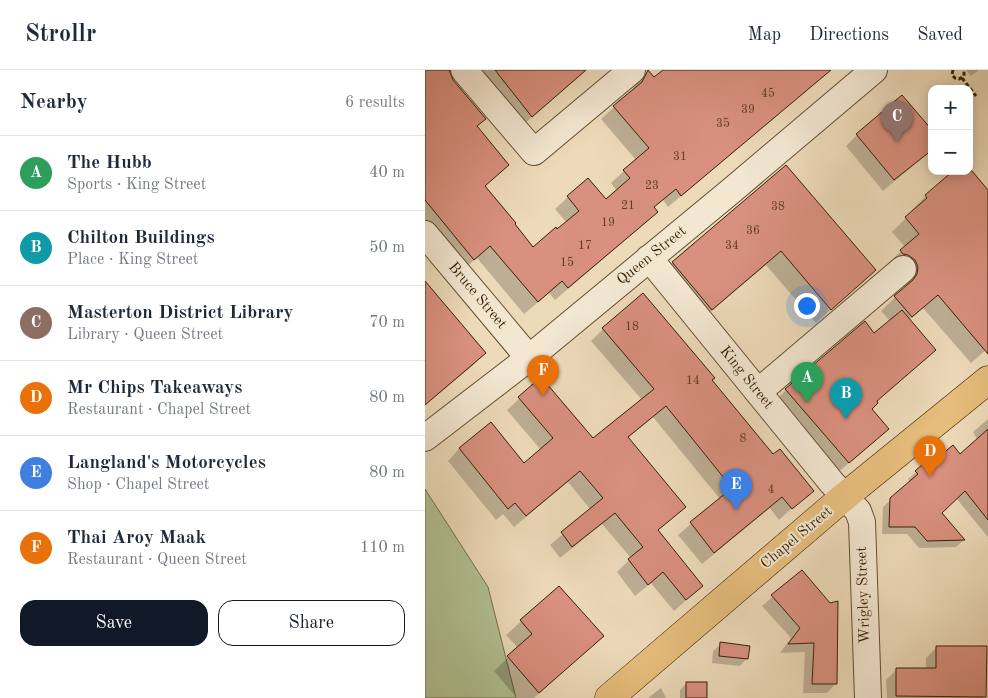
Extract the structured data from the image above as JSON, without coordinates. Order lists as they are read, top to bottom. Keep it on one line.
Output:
{"streets":{"highway":["Chapel Street"],"street":["Queen Street","Bruce Street","King Street","Wrigley Street"]},"crossings":[["Queen Street","Bruce Street"],["Queen Street","King Street"],["King Street","Chapel Street"],["King Street","Wrigley Street"],["Chapel Street","Wrigley Street"]],"house_numbers":["45","39","35","31","23","21","38","19","36","17","34","15","18","14","8","4"],"page":{"header":"Strollr","nav":["Map","Directions","Saved"],"heading":["Nearby","6 results"],"map_buttons":["+","−"],"pins":["C","F","A","B","D","E"],"list":[{"mark":"A","name":"The Hubb","note":"Sports · King Street","value":"40 m"},{"mark":"B","name":"Chilton Buildings","note":"Place · King Street","value":"50 m"},{"mark":"C","name":"Masterton District Library","note":"Library · Queen Street","value":"70 m"},{"mark":"D","name":"Mr Chips Takeaways","note":"Restaurant · Chapel Street","value":"80 m"},{"mark":"E","name":"Langland's Motorcycles","note":"Shop · Chapel Street","value":"80 m"},{"mark":"F","name":"Thai Aroy Maak","note":"Restaurant · Queen Street","value":"110 m"}],"buttons":["Save","Share"]}}
